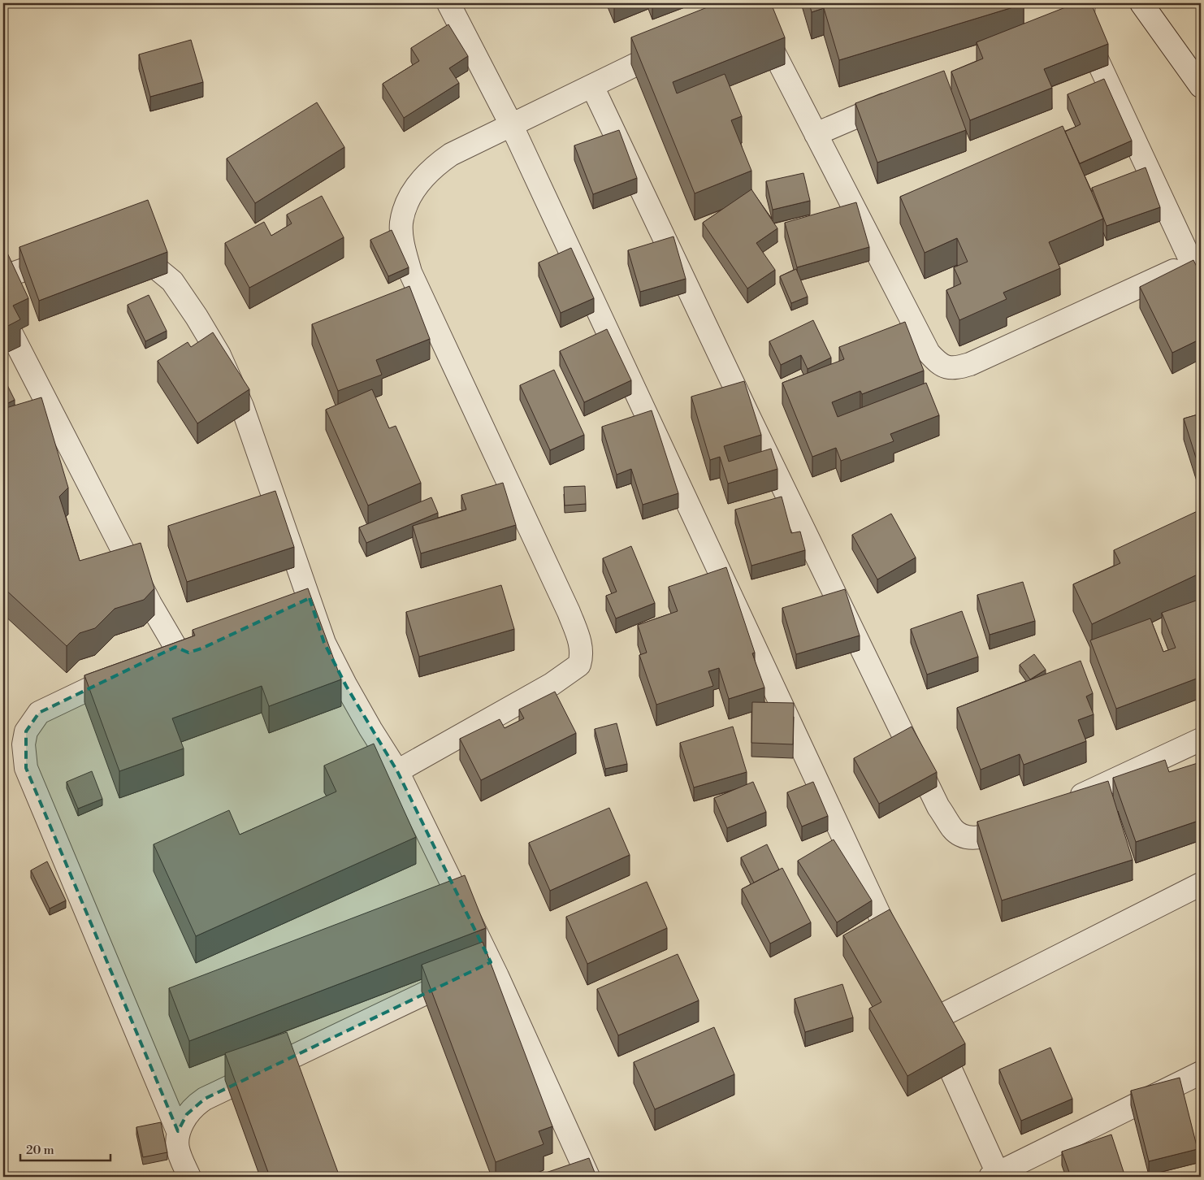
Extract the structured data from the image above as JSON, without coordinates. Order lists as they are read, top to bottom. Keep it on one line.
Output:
{"scale_bar":"20 m"}
